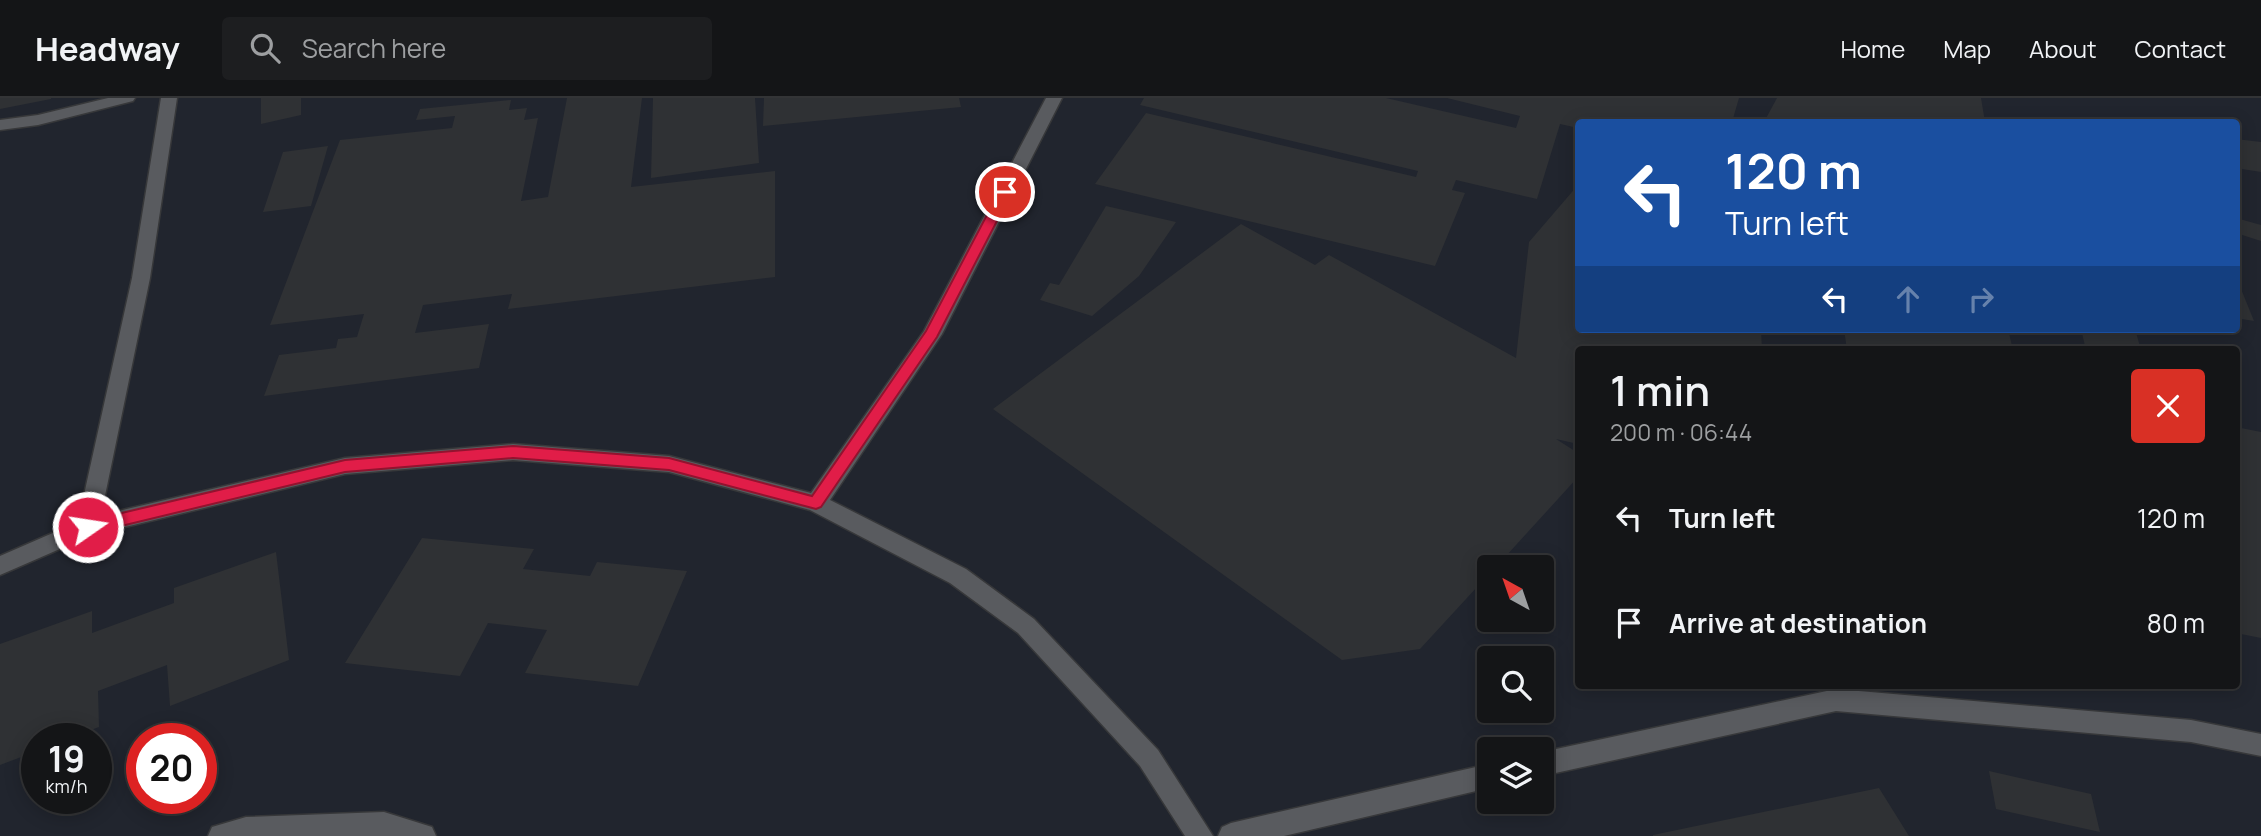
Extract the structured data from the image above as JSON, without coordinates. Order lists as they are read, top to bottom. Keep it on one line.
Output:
{"north":"top left","page":{"header":"Headway","search":"Search here","nav":["Home","Map","About","Contact"],"turn":["120 m","Turn left"],"heading":["1 min","200 m · 06:44"],"list":[{"name":"Turn left","value":"120 m"},{"name":"Arrive at destination","value":"80 m"}],"speed":"19 km/h","limit":"20"}}
